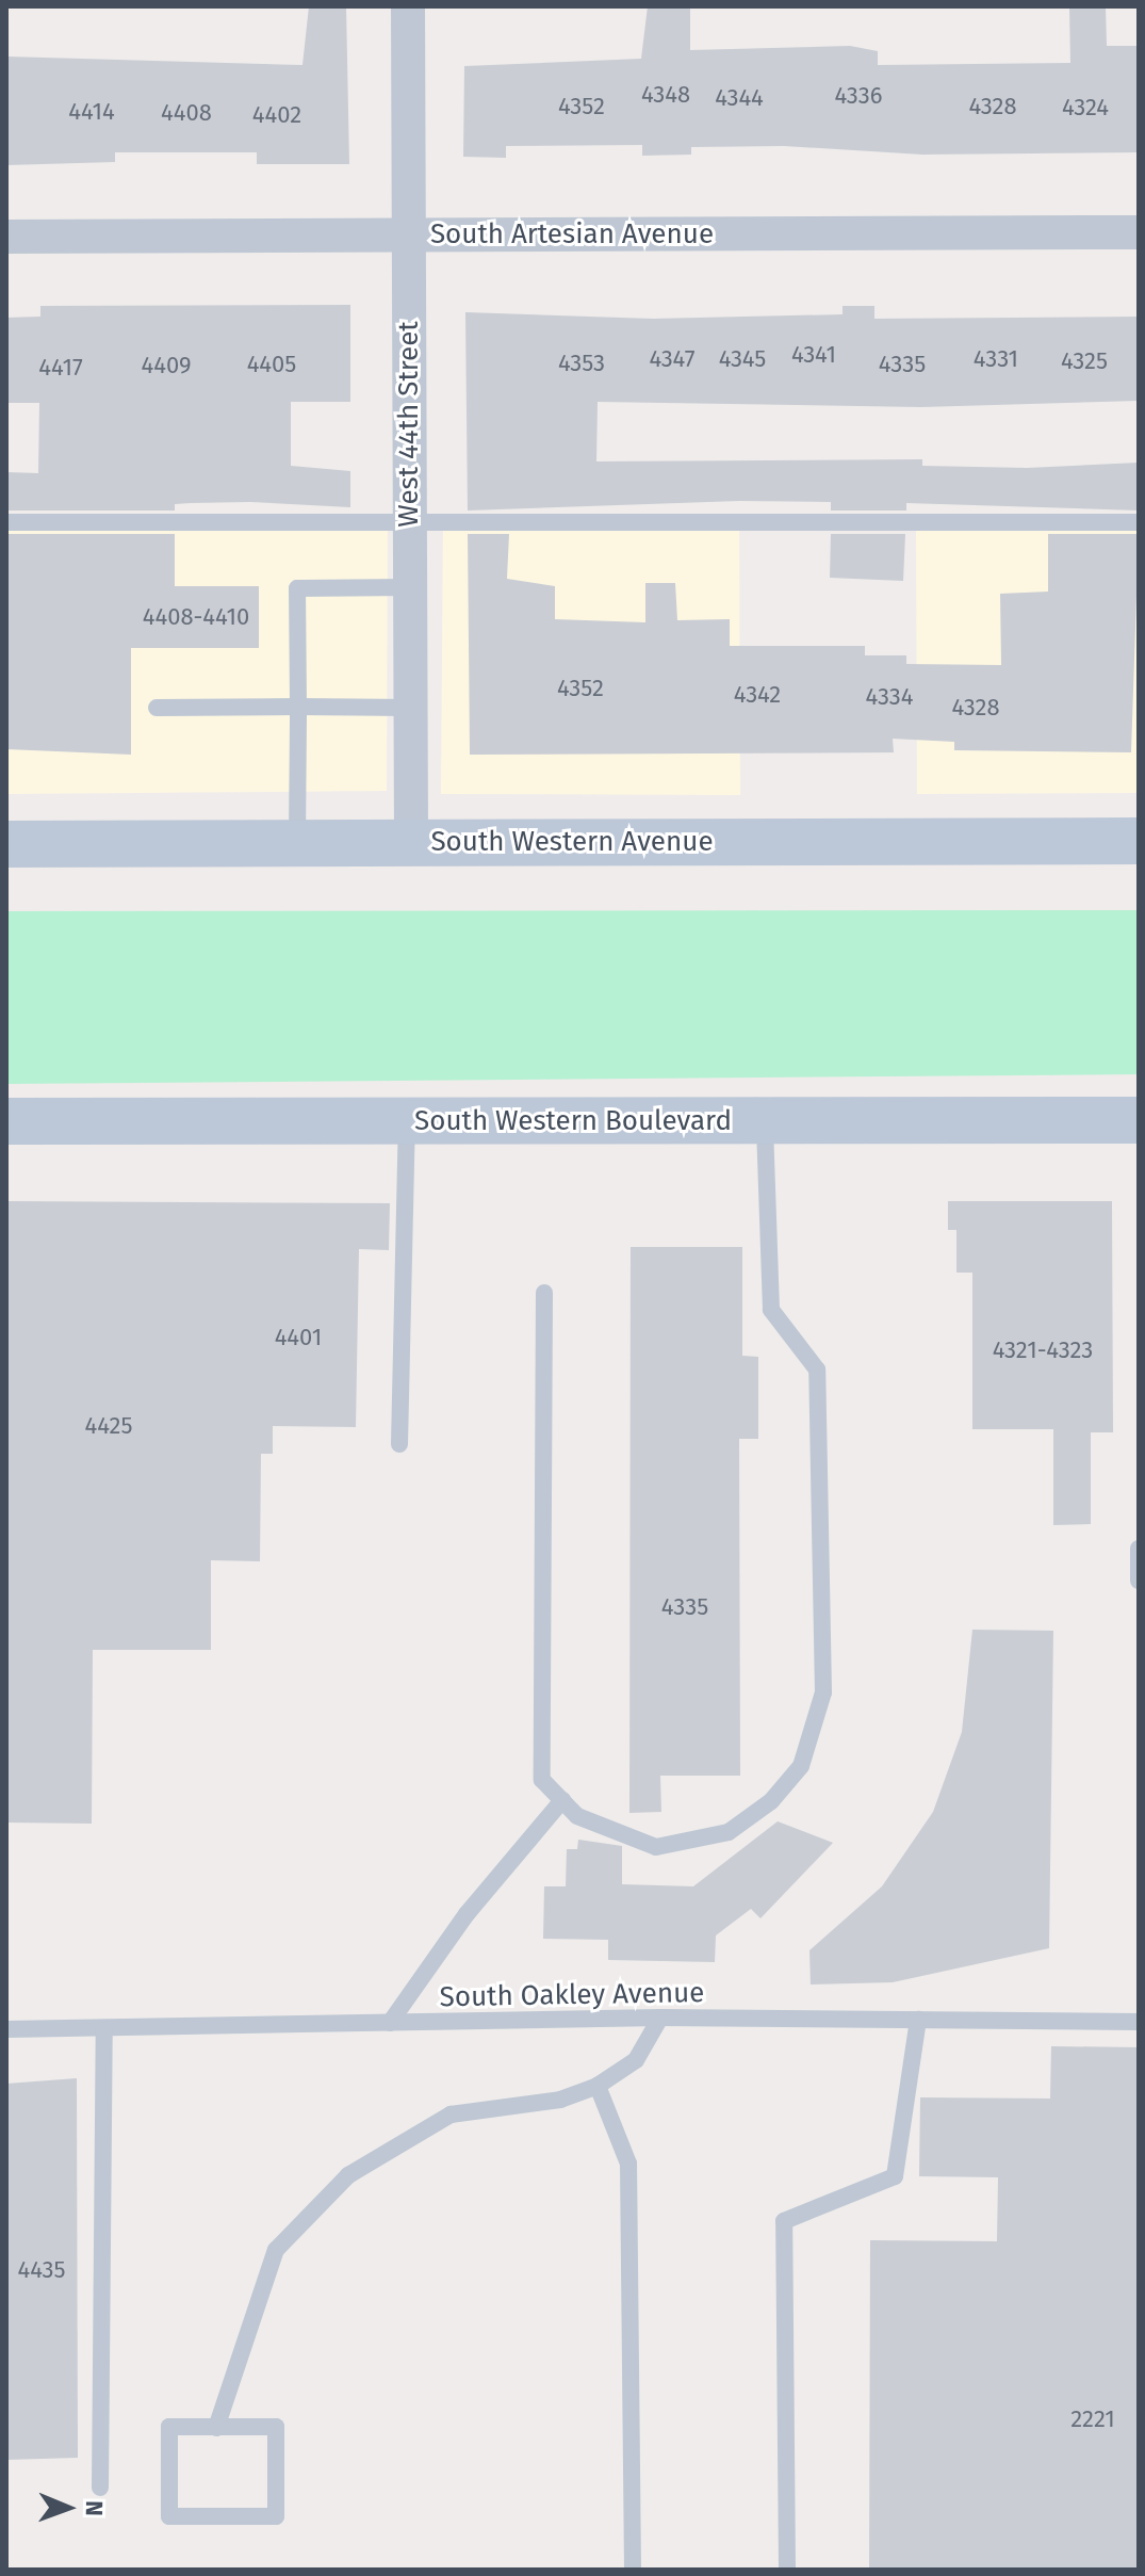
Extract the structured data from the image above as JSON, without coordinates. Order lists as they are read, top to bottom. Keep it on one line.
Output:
{"streets":{"main road":["South Western Avenue","South Western Boulevard"],"street":["South Artesian Avenue","West 44th Street"],"lane":["South Oakley Avenue"]},"crossings":[["South Artesian Avenue","West 44th Street"],["West 44th Street","South Western Avenue"]],"house_numbers":["4348","4336","4344","4352","4328","4324","4414","4408","4402","4341","4347","4345","4331","4325","4353","4405","4335","4409","4417","4408-4410","4352","4342","4334","4328","4401","4321-4323","4425","4335","4435","2221"],"north":"right"}
